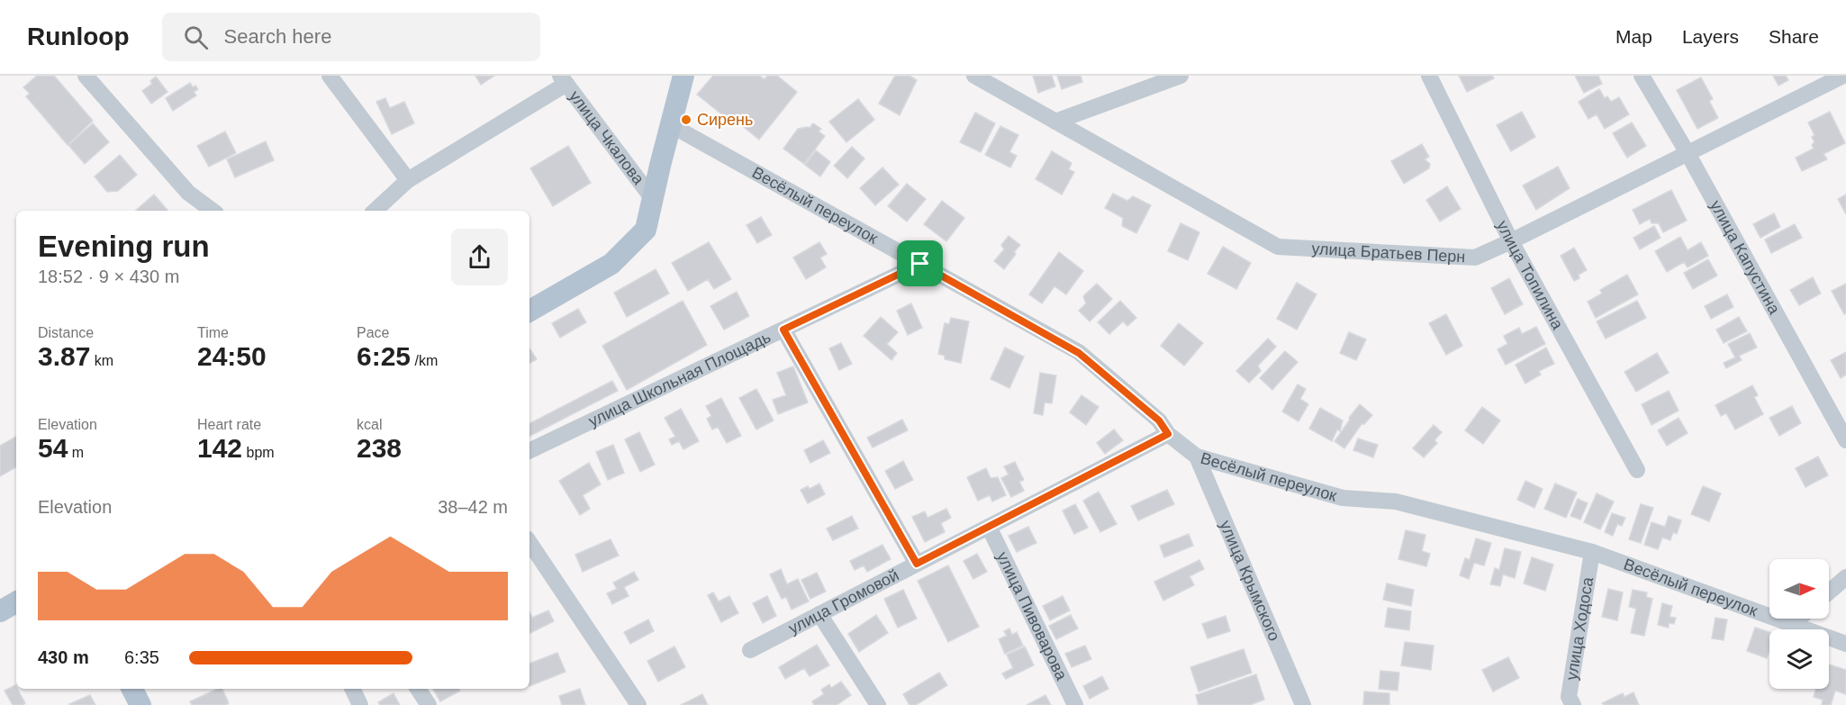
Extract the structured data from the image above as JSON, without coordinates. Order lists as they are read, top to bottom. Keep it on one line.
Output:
{"streets":{"street":["улица Чкалова","Весёлый переулок","улица Братьев Перн","улица Капустина","улица Топилина","улица Школьная Площадь","улица Крымского","улица Громовой","улица Пивоварова","улица Ходоса"]},"crossings":[["Весёлый переулок","улица Школьная Площадь"],["Весёлый переулок","улица Крымского"],["Весёлый переулок","улица Громовой"],["Весёлый переулок","улица Ходоса"],["улица Братьев Перн","улица Капустина"],["улица Братьев Перн","улица Топилина"],["улица Громовой","улица Пивоварова"]],"places":["Сирень"],"north":"right","page":{"header":"Runloop","search":"Search here","nav":["Map","Layers","Share"],"heading":["Evening run","18:52 · 9 × 430 m"],"stats":[["Distance","3.87 km"],["Time","24:50"],["Pace","6:25 /km"],["Elevation","54 m"],["Heart rate","142 bpm"],["kcal","238"]],"chart":["Elevation","38–42 m"],"list":[{"name":"430 m","note":"6:35"}]}}
